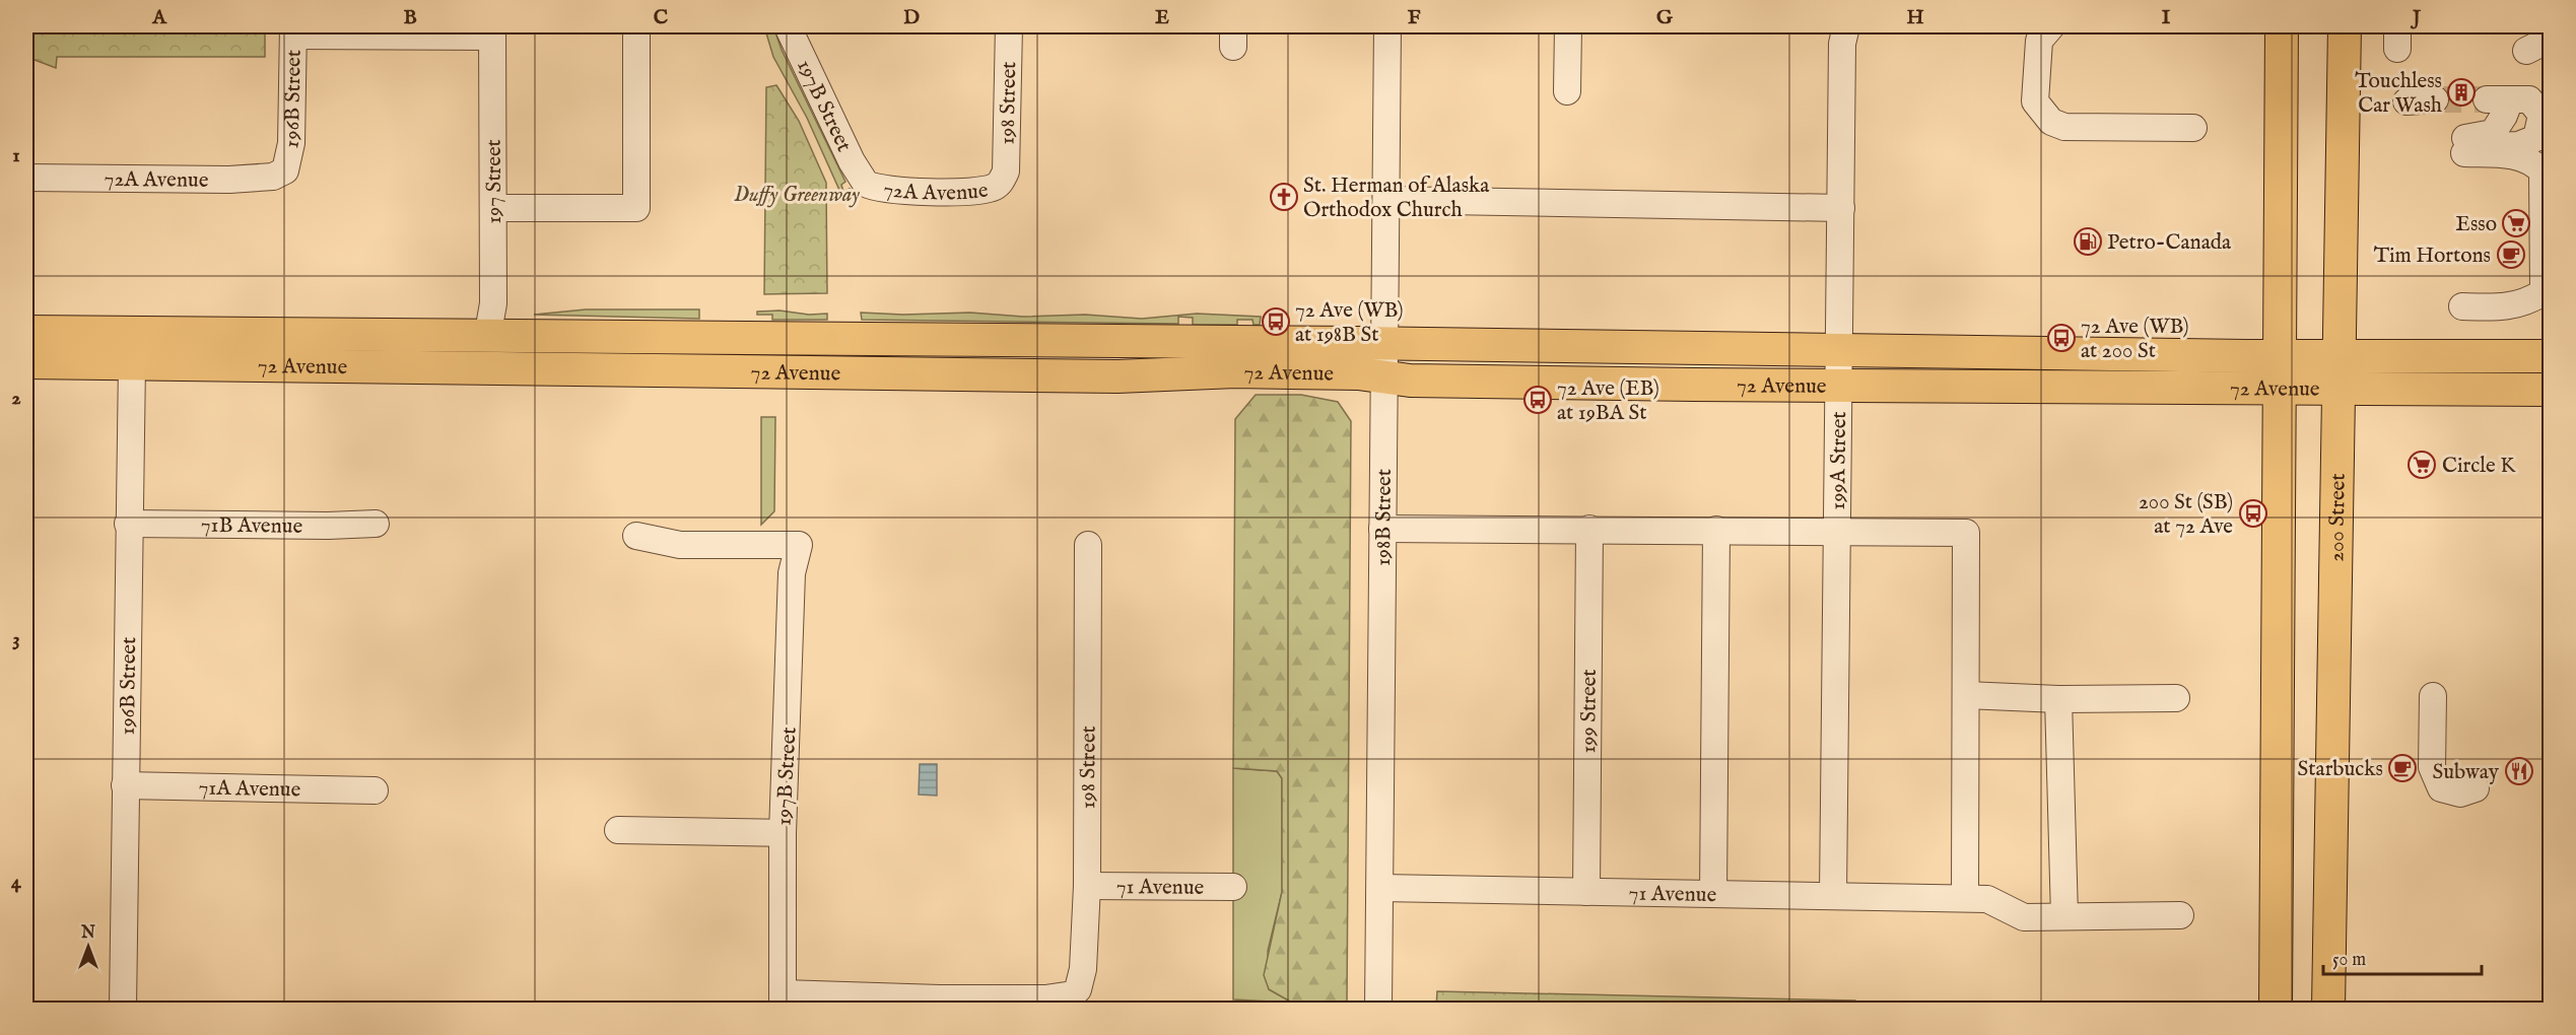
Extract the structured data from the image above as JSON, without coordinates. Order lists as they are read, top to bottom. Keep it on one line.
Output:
{"streets":{"main road":["72 Avenue","200 Street"],"street":["196B Street","198 Street","197B Street","72A Avenue","197 Street","199A Street","198B Street","71B Avenue","199 Street","71A Avenue","71 Avenue"]},"crossings":[["196B Street","72A Avenue"],["196B Street","72 Avenue"],["196B Street","71B Avenue"],["196B Street","71A Avenue"],["198 Street","197B Street"],["198 Street","72A Avenue"],["198 Street","71 Avenue"],["197B Street","72A Avenue"],["197 Street","72 Avenue"],["72 Avenue","199A Street"],["72 Avenue","198B Street"],["72 Avenue","200 Street"],["199A Street","71 Avenue"],["198B Street","71 Avenue"],["199 Street","71 Avenue"]],"parks":["Duffy Greenway"],"places":{"building":["Touchless Car Wash"],"church":["St. Herman of Alaska Orthodox Church"],"supermarket":["Esso","Circle K"],"fuel station":["Petro-Canada"],"cafe":["Tim Hortons","Starbucks"],"bus stop":["72 Ave (WB) at 198B St","72 Ave (WB) at 200 St","72 Ave (EB) at 19BA St","200 St (SB) at 72 Ave"],"restaurant":["Subway"]},"scale_bar":"50 m","north":"top","grid":{"columns":["A","B","C","D","E","F","G","H","I","J"],"rows":["1","2","3","4"]}}
